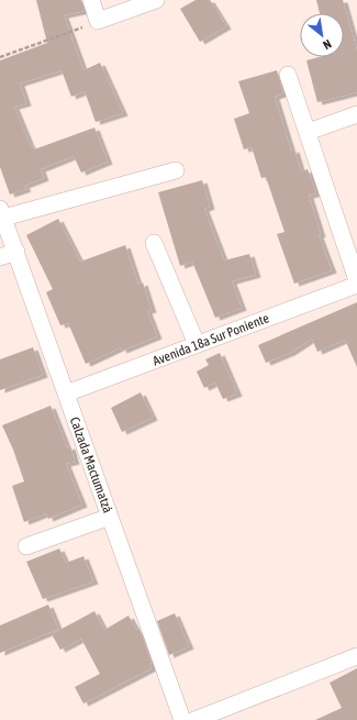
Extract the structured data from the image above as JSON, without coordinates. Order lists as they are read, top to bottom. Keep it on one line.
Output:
{"streets":{"street":["Avenida 18a Sur Poniente","Calzada Mactumatzá"]},"crossings":[["Avenida 18a Sur Poniente","Calzada Mactumatzá"]],"north":"bottom right"}
